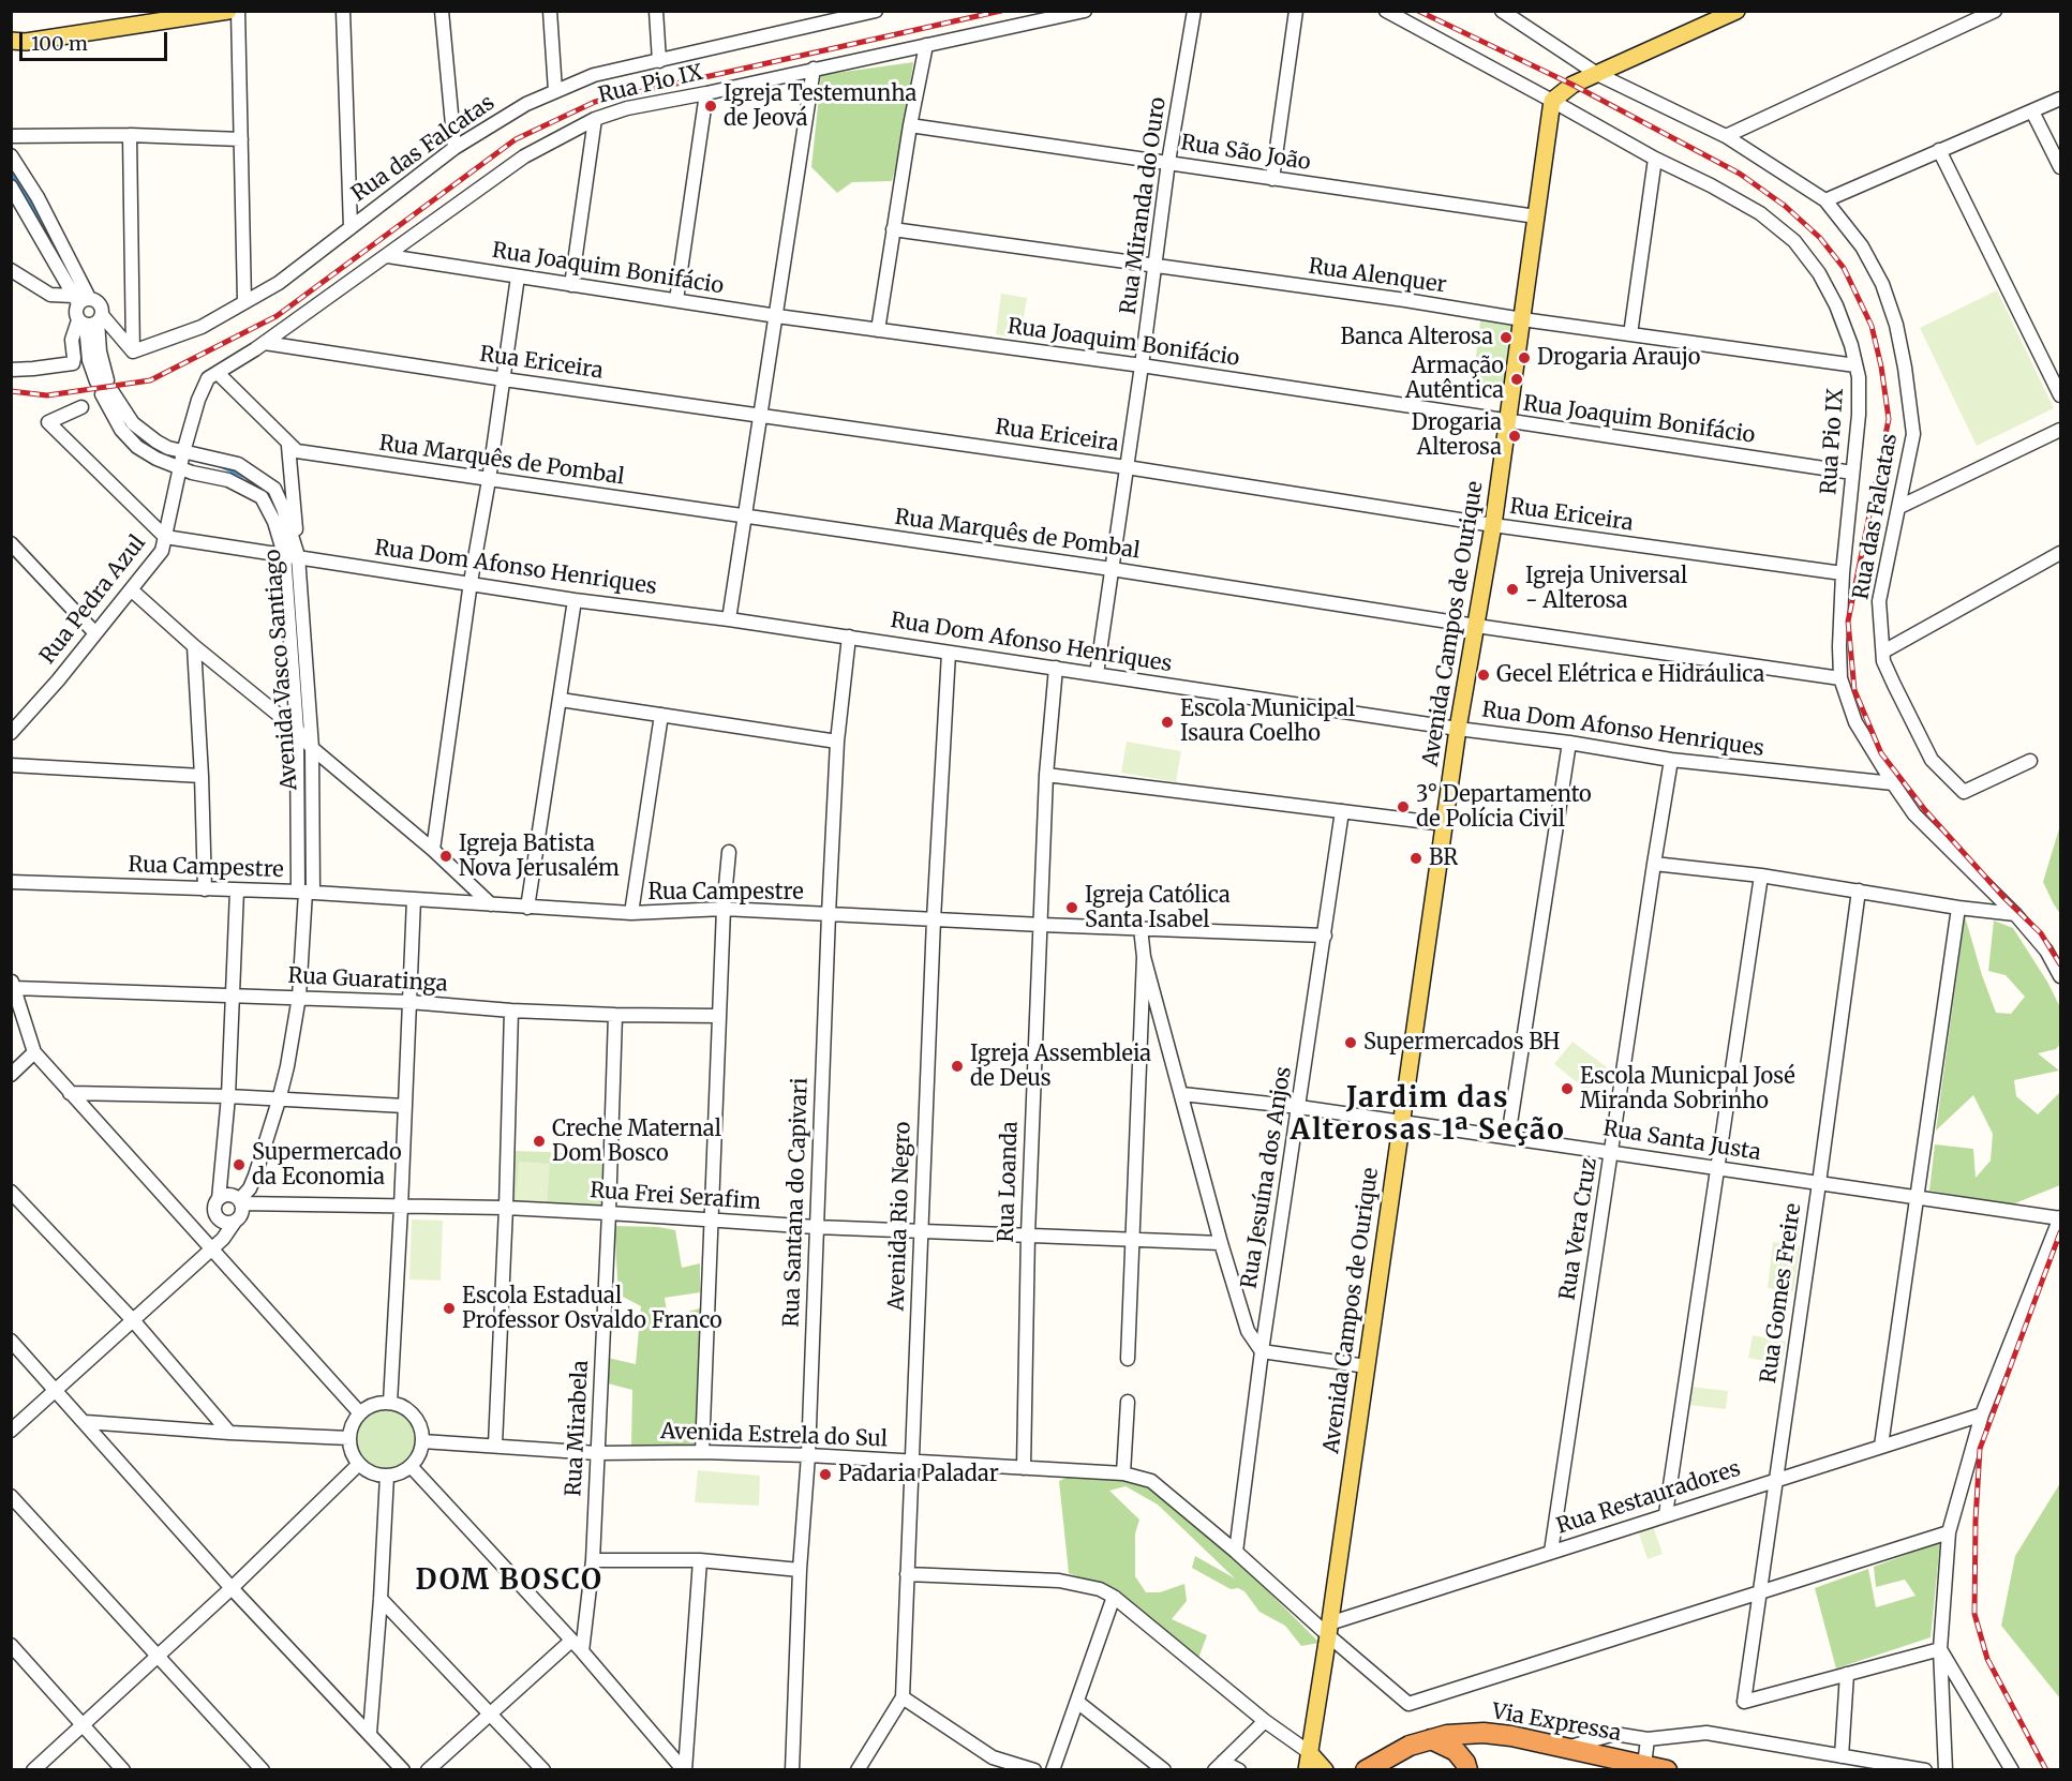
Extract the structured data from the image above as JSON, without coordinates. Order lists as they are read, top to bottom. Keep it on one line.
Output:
{"streets":{"highway":["Via Expressa"],"main road":["Avenida Campos de Ourique"],"street":["Rua Pio IX","Rua das Falcatas","Rua São João","Rua Miranda do Ouro","Rua Joaquim Bonifácio","Rua Alenquer","Rua Ericeira","Rua Marquês de Pombal","Rua Dom Afonso Henriques","Rua Pedra Azul","Avenida Vasco Santiago","Rua Campestre","Rua Guaratinga","Rua Santa Justa","Rua Jesuína dos Anjos","Rua Loanda","Rua Frei Serafim","Rua Santana do Capivari","Avenida Rio Negro","Rua Vera Cruz","Rua Gomes Freire","Rua Mirabela","Avenida Estrela do Sul","Rua Restauradores"]},"crossings":[["Rua Pio IX","Rua Joaquim Bonifácio"],["Rua Pio IX","Rua Alenquer"],["Rua Pio IX","Rua Ericeira"],["Rua Pio IX","Rua Marquês de Pombal"],["Rua Pio IX","Rua Dom Afonso Henriques"],["Rua Pio IX","Rua Pedra Azul"],["Rua Pio IX","Avenida Campos de Ourique"],["Rua São João","Rua Miranda do Ouro"],["Rua São João","Avenida Campos de Ourique"],["Rua Miranda do Ouro","Rua Joaquim Bonifácio"],["Rua Miranda do Ouro","Rua Alenquer"],["Rua Miranda do Ouro","Rua Ericeira"],["Rua Miranda do Ouro","Rua Marquês de Pombal"],["Rua Miranda do Ouro","Rua Dom Afonso Henriques"],["Rua Joaquim Bonifácio","Avenida Campos de Ourique"],["Rua Alenquer","Avenida Campos de Ourique"],["Rua Ericeira","Avenida Campos de Ourique"],["Rua Marquês de Pombal","Rua Pedra Azul"],["Rua Marquês de Pombal","Avenida Campos de Ourique"],["Rua Dom Afonso Henriques","Rua Pedra Azul"],["Rua Dom Afonso Henriques","Avenida Campos de Ourique"],["Rua Dom Afonso Henriques","Avenida Vasco Santiago"],["Rua Dom Afonso Henriques","Rua Loanda"],["Rua Dom Afonso Henriques","Rua Santana do Capivari"],["Rua Dom Afonso Henriques","Avenida Rio Negro"],["Rua Dom Afonso Henriques","Rua Vera Cruz"],["Rua Pedra Azul","Avenida Vasco Santiago"],["Avenida Campos de Ourique","Rua Santa Justa"],["Avenida Campos de Ourique","Avenida Estrela do Sul"],["Avenida Campos de Ourique","Rua Restauradores"],["Avenida Vasco Santiago","Rua Campestre"],["Avenida Vasco Santiago","Rua Guaratinga"],["Avenida Vasco Santiago","Rua Frei Serafim"],["Rua Campestre","Rua Jesuína dos Anjos"],["Rua Campestre","Rua Loanda"],["Rua Campestre","Rua Santana do Capivari"],["Rua Campestre","Avenida Rio Negro"],["Rua Guaratinga","Rua Mirabela"],["Rua Santa Justa","Rua Jesuína dos Anjos"],["Rua Santa Justa","Rua Vera Cruz"],["Rua Santa Justa","Rua Gomes Freire"],["Rua Jesuína dos Anjos","Avenida Estrela do Sul"],["Rua Loanda","Rua Frei Serafim"],["Rua Loanda","Avenida Estrela do Sul"],["Rua Frei Serafim","Rua Santana do Capivari"],["Rua Frei Serafim","Avenida Rio Negro"],["Rua Frei Serafim","Rua Mirabela"],["Rua Santana do Capivari","Avenida Estrela do Sul"],["Avenida Rio Negro","Avenida Estrela do Sul"],["Rua Vera Cruz","Rua Restauradores"],["Rua Gomes Freire","Avenida Estrela do Sul"],["Rua Gomes Freire","Rua Restauradores"],["Rua Mirabela","Avenida Estrela do Sul"],["Avenida Estrela do Sul","Rua Restauradores"]],"districts":["Jardim das Alterosas 1ª Seção","DOM BOSCO"],"places":["Igreja Testemunha de Jeová","Banca Alterosa","Drogaria Araujo","Armação Autêntica","Drogaria Alterosa","Igreja Universal - Alterosa","Gecel Elétrica e Hidráulica","Escola Municipal Isaura Coelho","3° Departamento de Polícia Civil","Igreja Batista Nova Jerusalém","BR","Igreja Católica Santa Isabel","Supermercados BH","Igreja Assembleia de Deus","Escola Municpal José Miranda Sobrinho","Creche Maternal Dom Bosco","Supermercado da Economia","Escola Estadual Professor Osvaldo Franco","Padaria Paladar"],"scale_bar":"100 m"}
